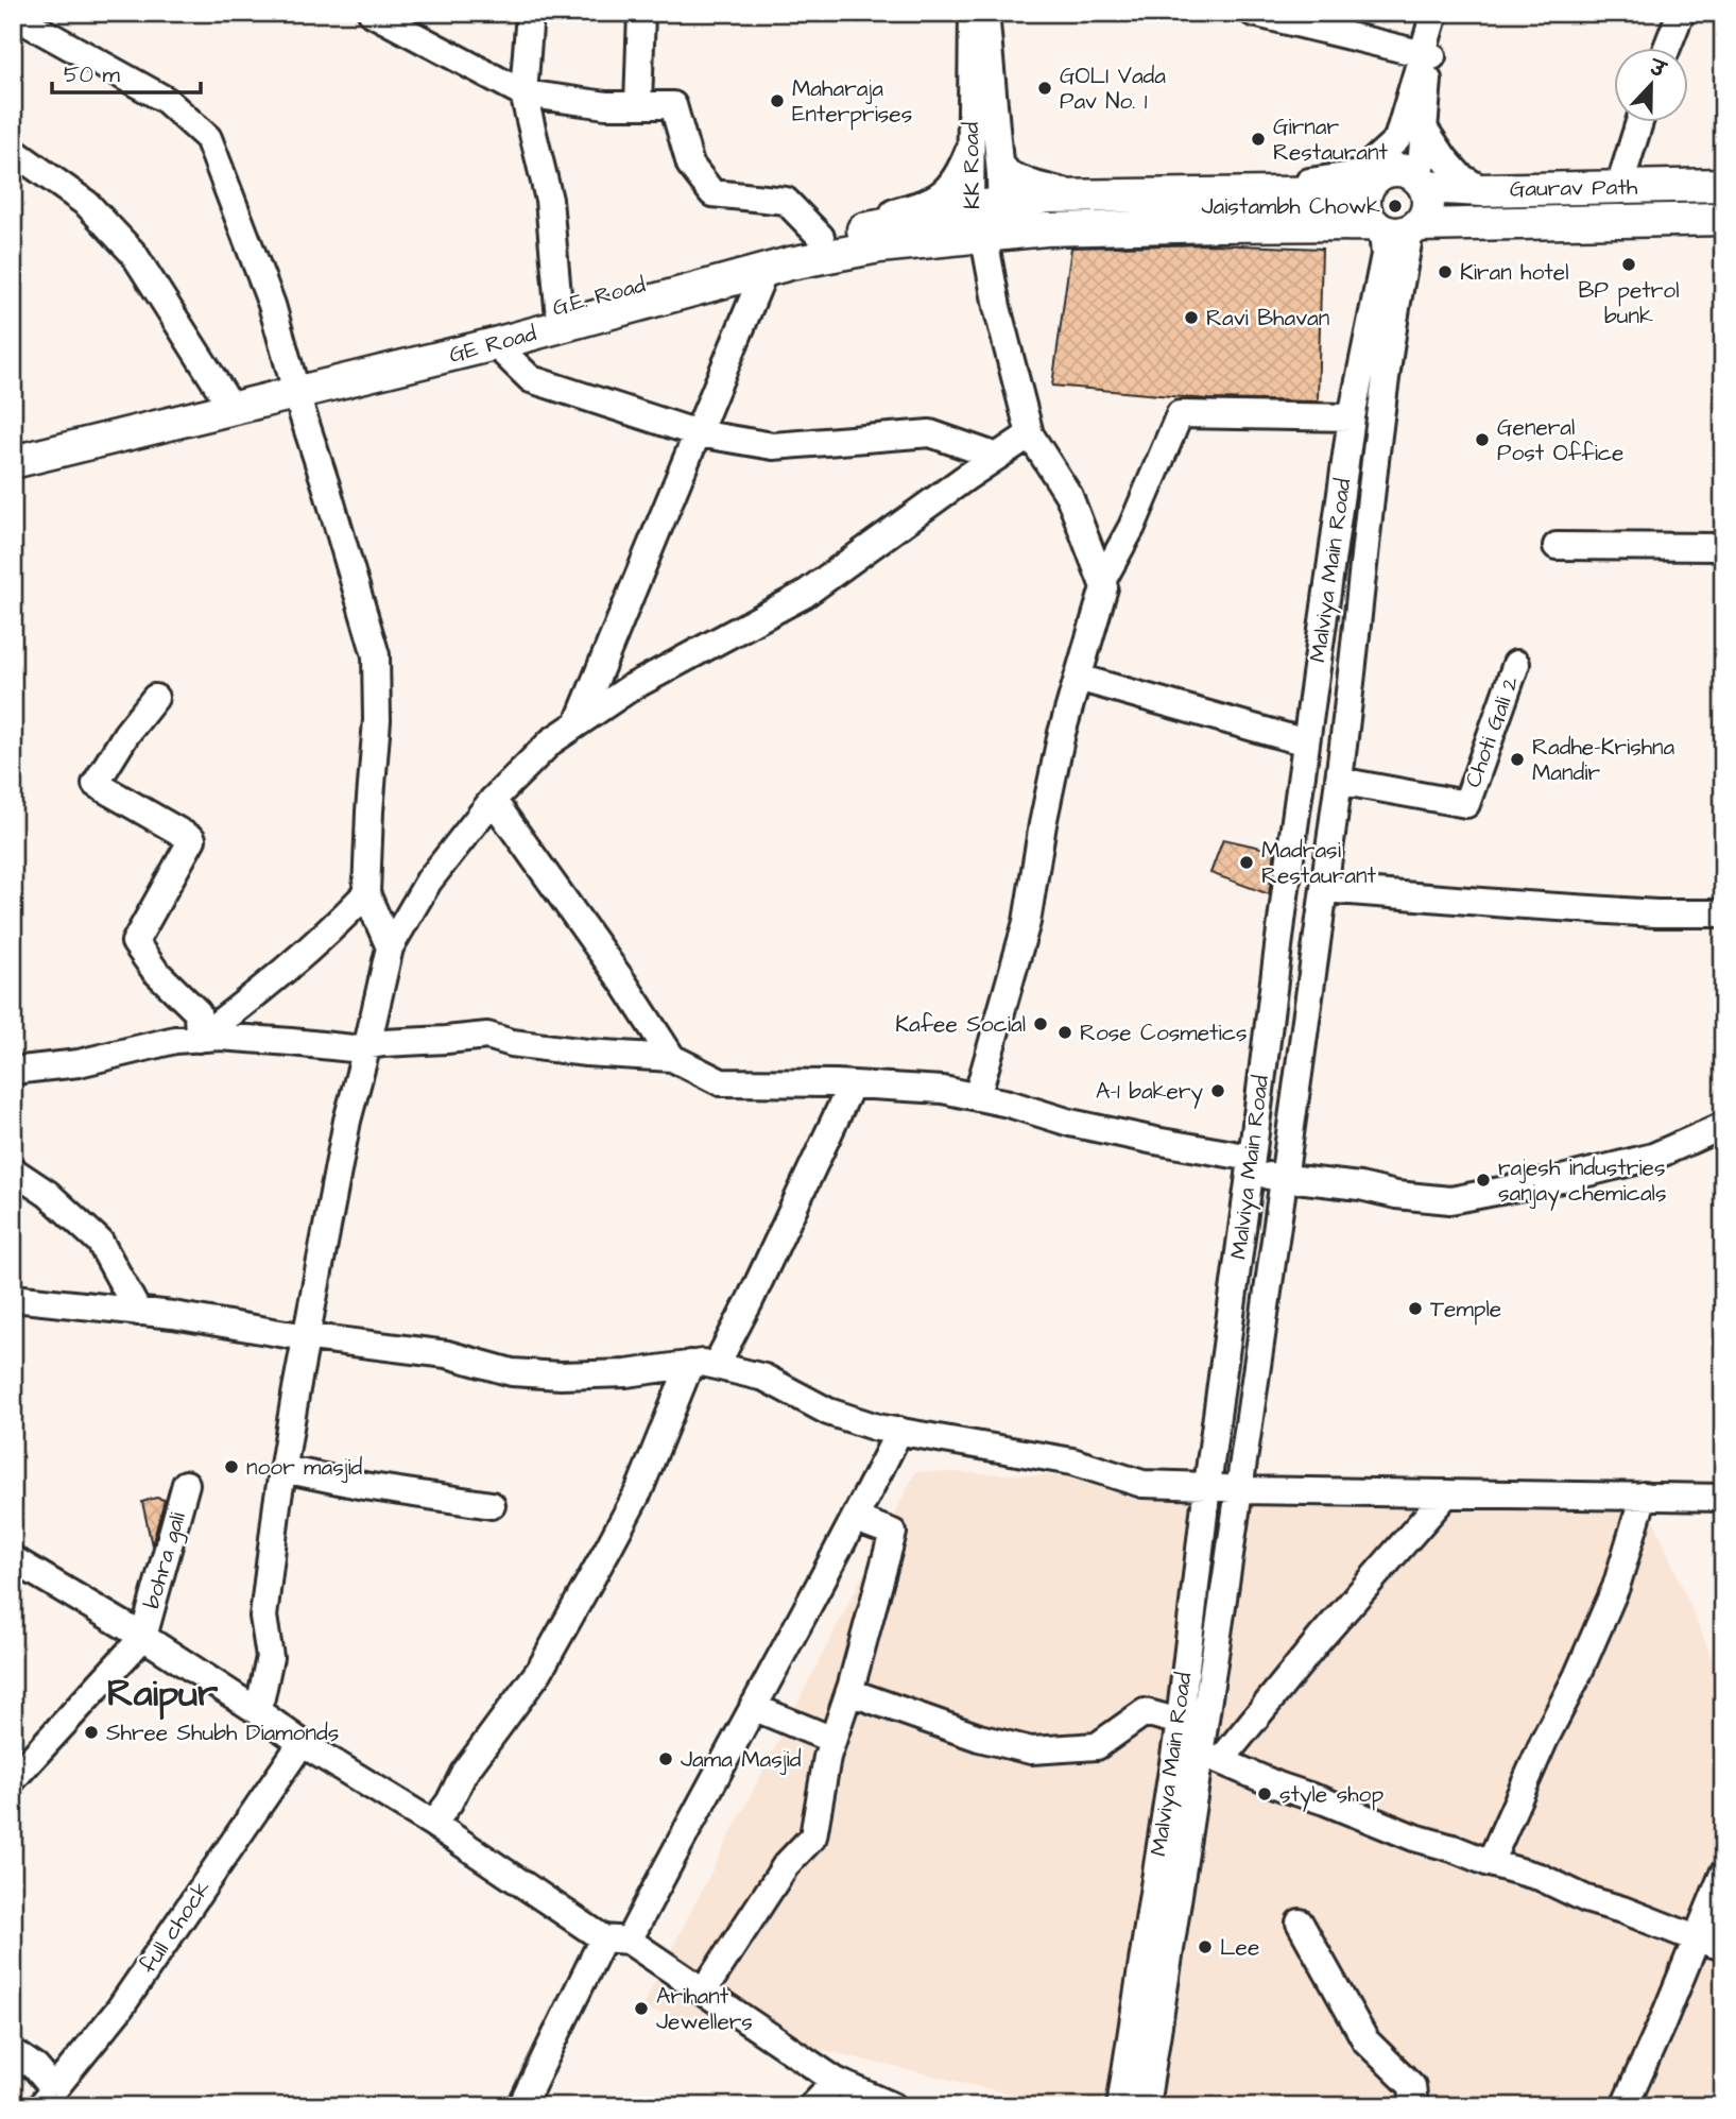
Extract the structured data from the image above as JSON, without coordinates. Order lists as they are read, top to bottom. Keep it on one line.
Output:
{"streets":{"main road":["Gaurav Path","G.E. Road","GE Road"],"street":["KK Road","Malviya Main Road","Choti Gali 2","bohra gali","full chock"]},"crossings":[["KK Road","G.E. Road"],["KK Road","GE Road"],["Gaurav Path","Malviya Main Road"],["G.E. Road","GE Road"],["Malviya Main Road","Choti Gali 2"]],"districts":["Raipur"],"places":["GOLI Vada Pav No. 1","Maharaja Enterprises","Girnar Restaurant","Jaistambh Chowk","BP petrol bunk","Kiran hotel","Ravi Bhavan","General Post Office","Radhe-Krishna Mandir","Madrasi Restaurant","Kafee Social","Rose Cosmetics","A-1 bakery","rajesh industries sanjay chemicals","Temple","noor masjid","Shree Shubh Diamonds","Jama Masjid","style shop","Lee","Arihant Jewellers"],"scale_bar":"50 m","north":"top"}
